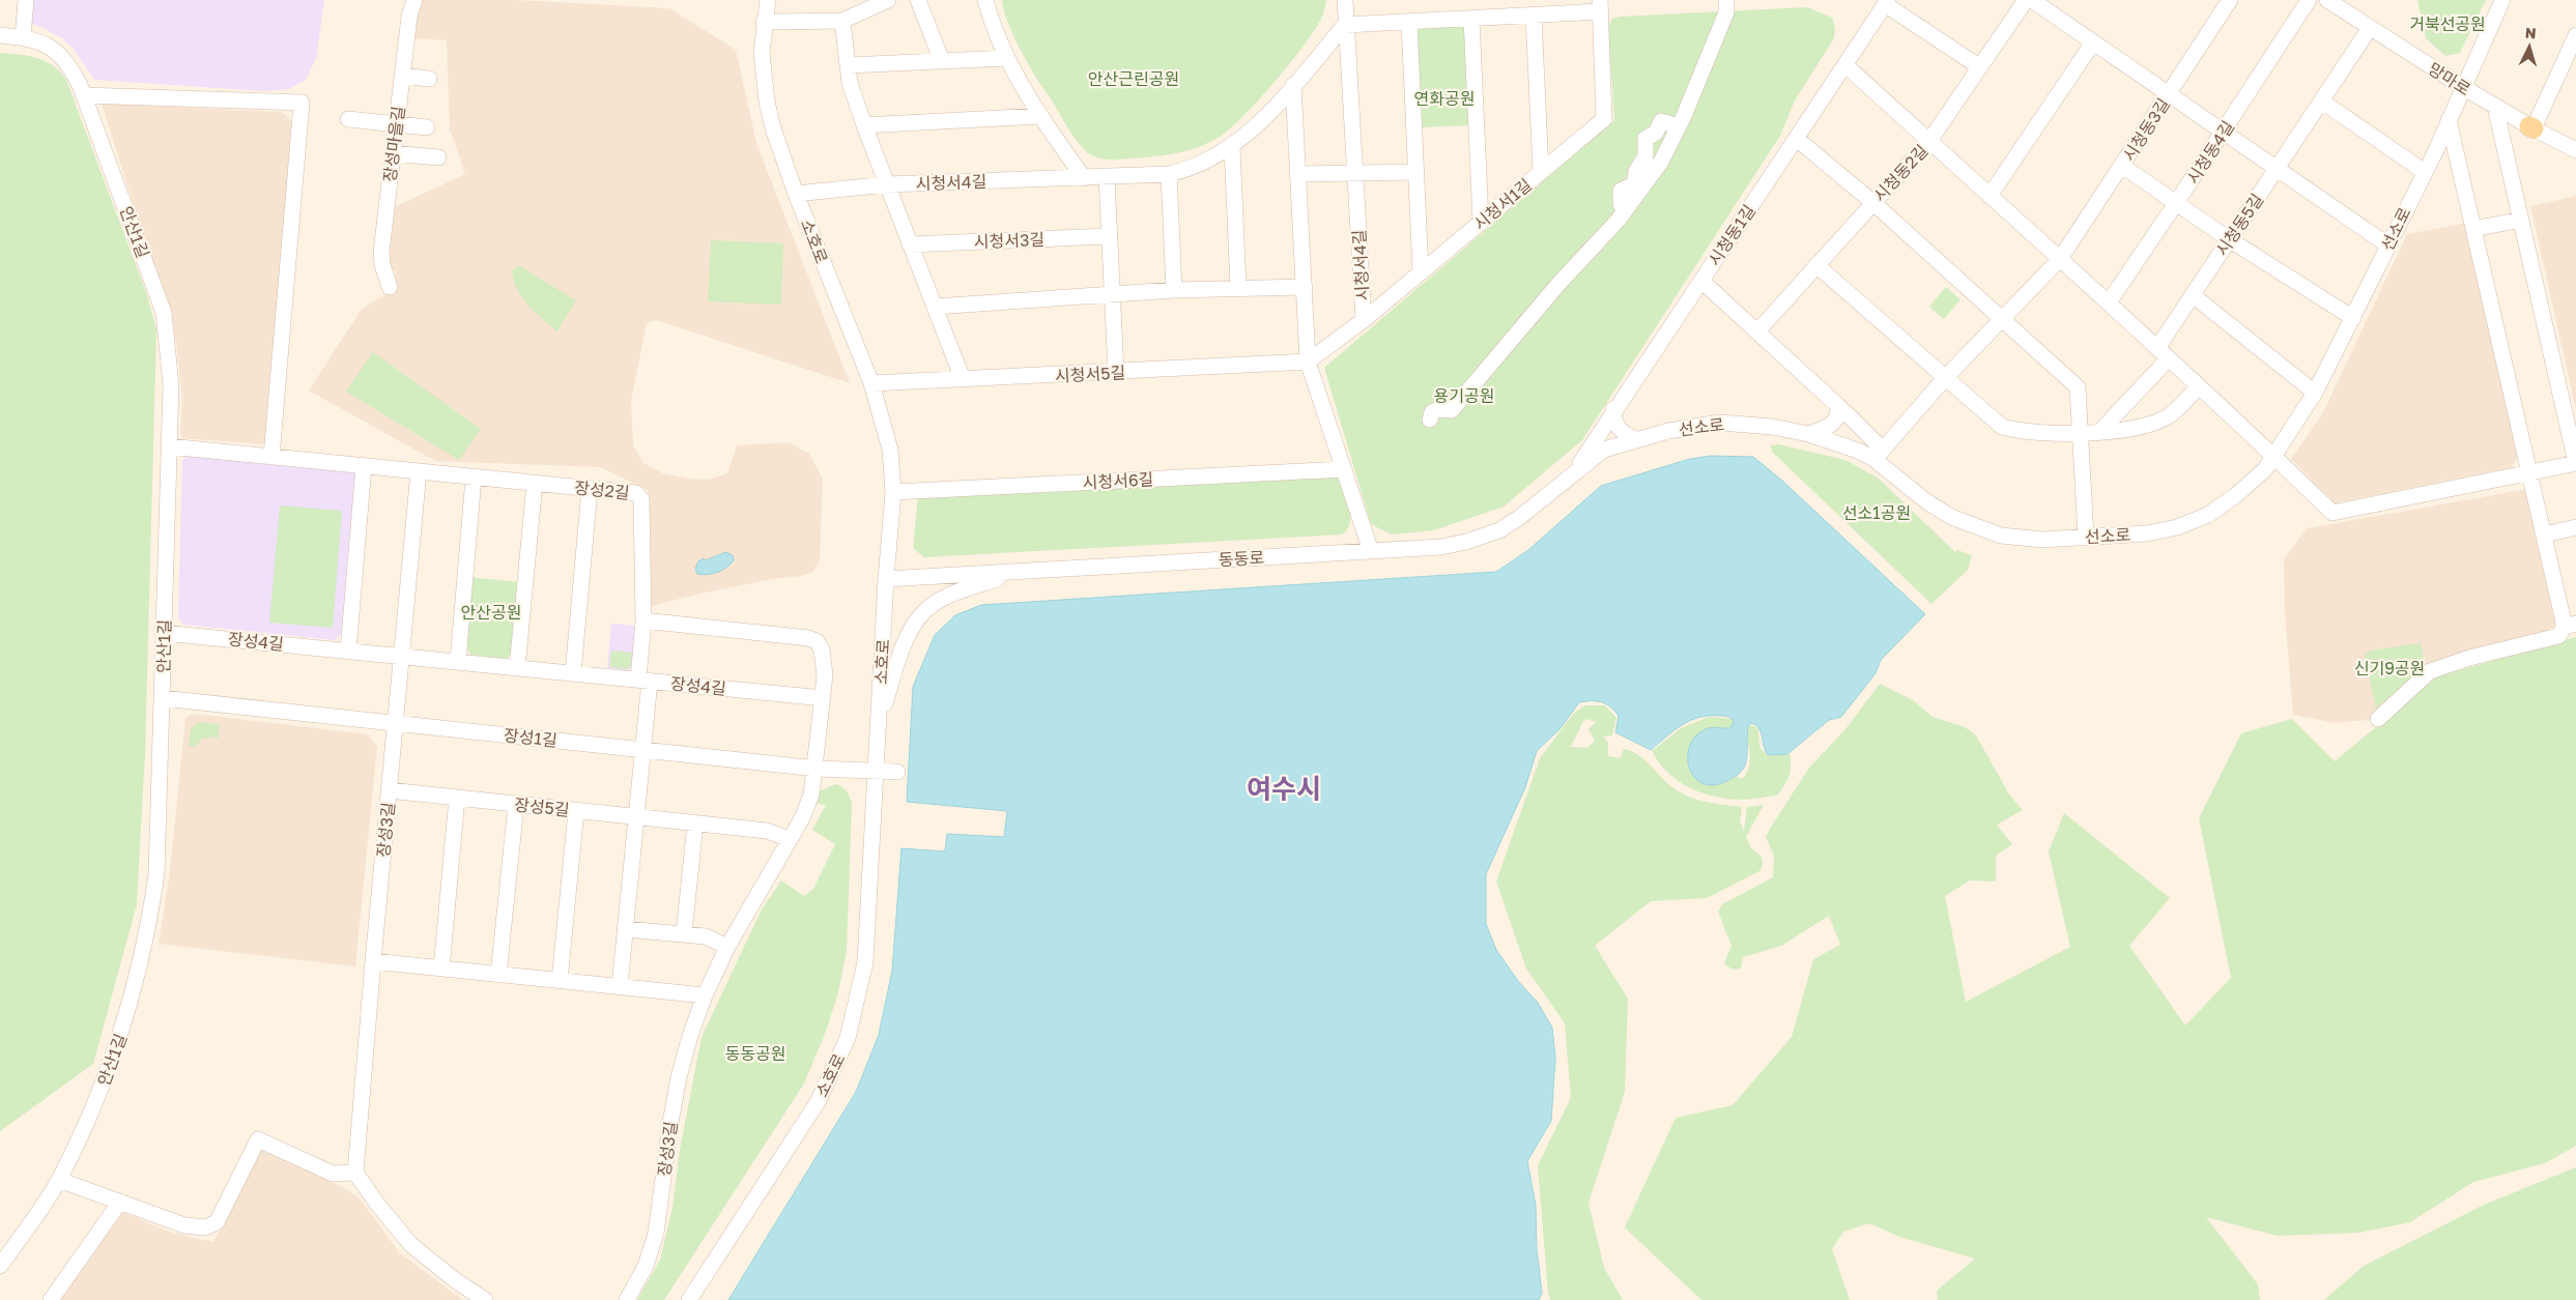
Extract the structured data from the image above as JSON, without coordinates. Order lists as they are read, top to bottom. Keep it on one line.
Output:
{"streets":{"street":["망마로","시청동3길","장성마을길","시청동4길","시청동2길","시청서4길","시청서1길","시청동5길","선소로","안산1길","시청동1길","시청서3길","소호로","시청서5길","시청서6길","장성2길","동동로","장성4길","장성1길","장성5길","장성3길"]},"crossings":[["망마로","시청동5길"],["망마로","선소로"],["시청동3길","선소로"],["시청서4길","시청서1길"],["시청서4길","소호로"],["시청서1길","시청서5길"],["선소로","시청동1길"],["선소로","동동로"],["안산1길","장성2길"],["안산1길","장성4길"],["안산1길","장성1길"],["시청동1길","동동로"],["소호로","시청서5길"],["소호로","시청서6길"],["소호로","동동로"],["소호로","장성1길"],["장성2길","장성4길"],["장성2길","장성1길"],["장성2길","장성5길"],["장성2길","장성3길"],["장성4길","장성3길"],["장성1길","장성3길"],["장성5길","장성3길"]],"districts":["여수시"],"parks":["거북선공원","안산근린공원","연화공원","용기공원","선소1공원","안산공원","신기9공원","동동공원"],"north":"top"}
